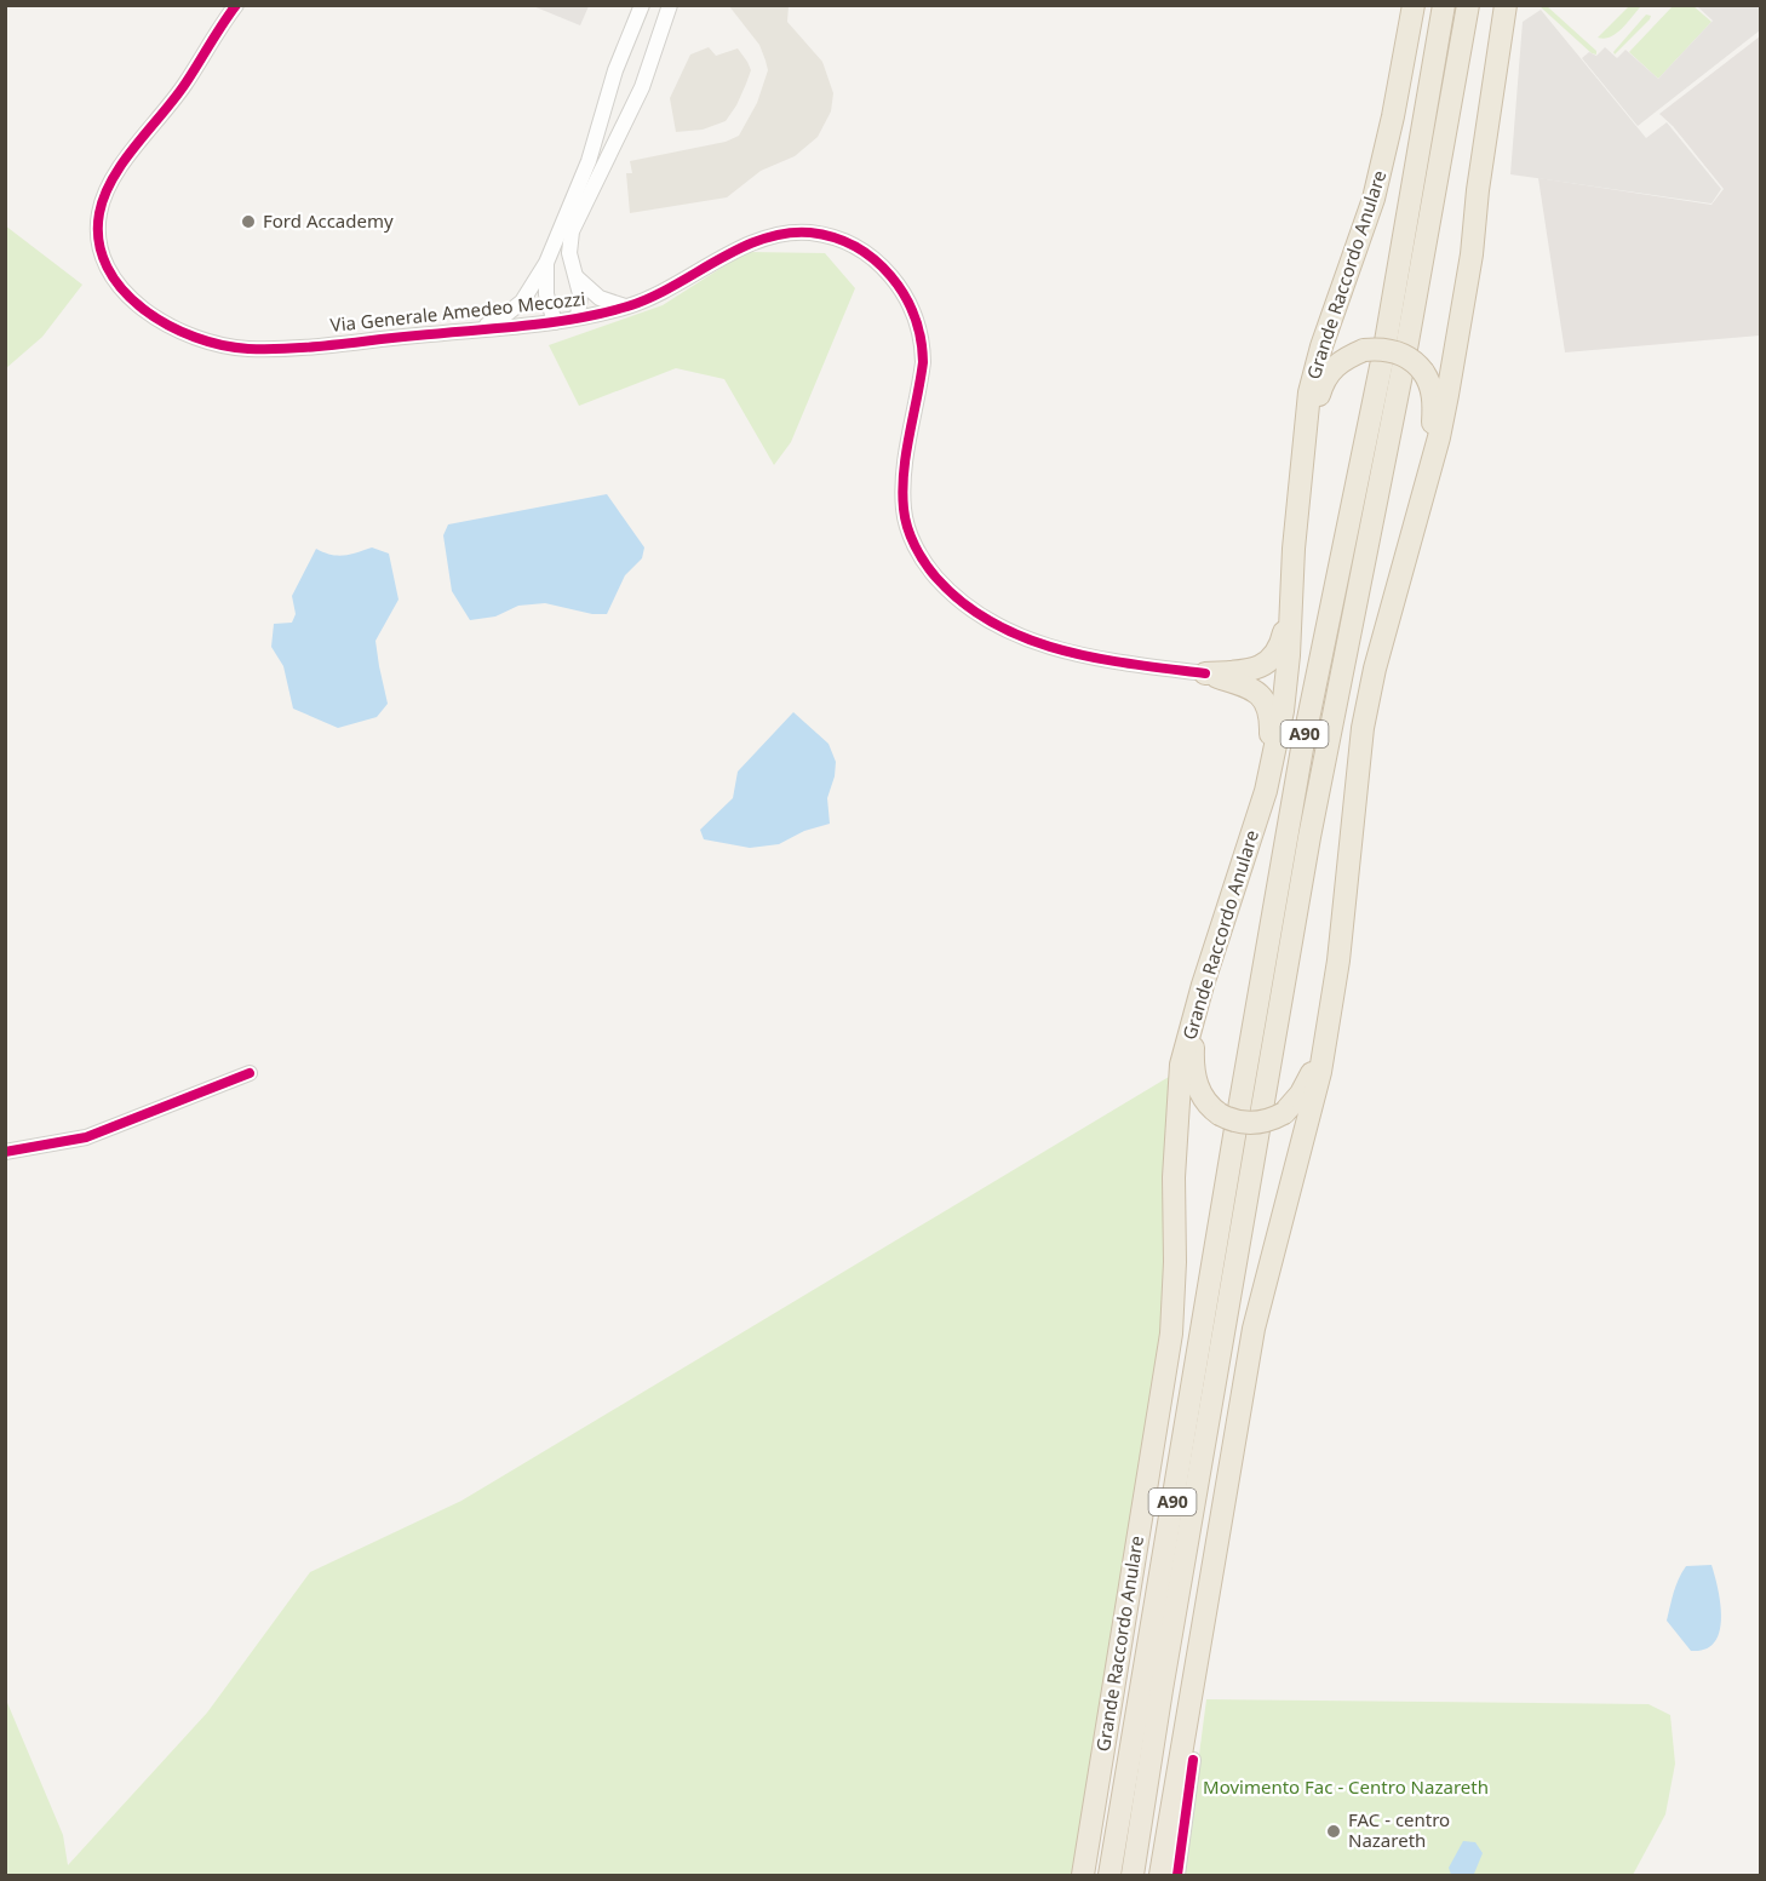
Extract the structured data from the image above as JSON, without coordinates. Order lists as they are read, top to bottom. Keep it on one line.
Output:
{"streets":{"highway":["Grande Raccordo Anulare","A90"],"street":["Via Generale Amedeo Mecozzi"]},"parks":["Movimento Fac - Centro Nazareth"],"places":["Ford Accademy","FAC - centro Nazareth"]}
